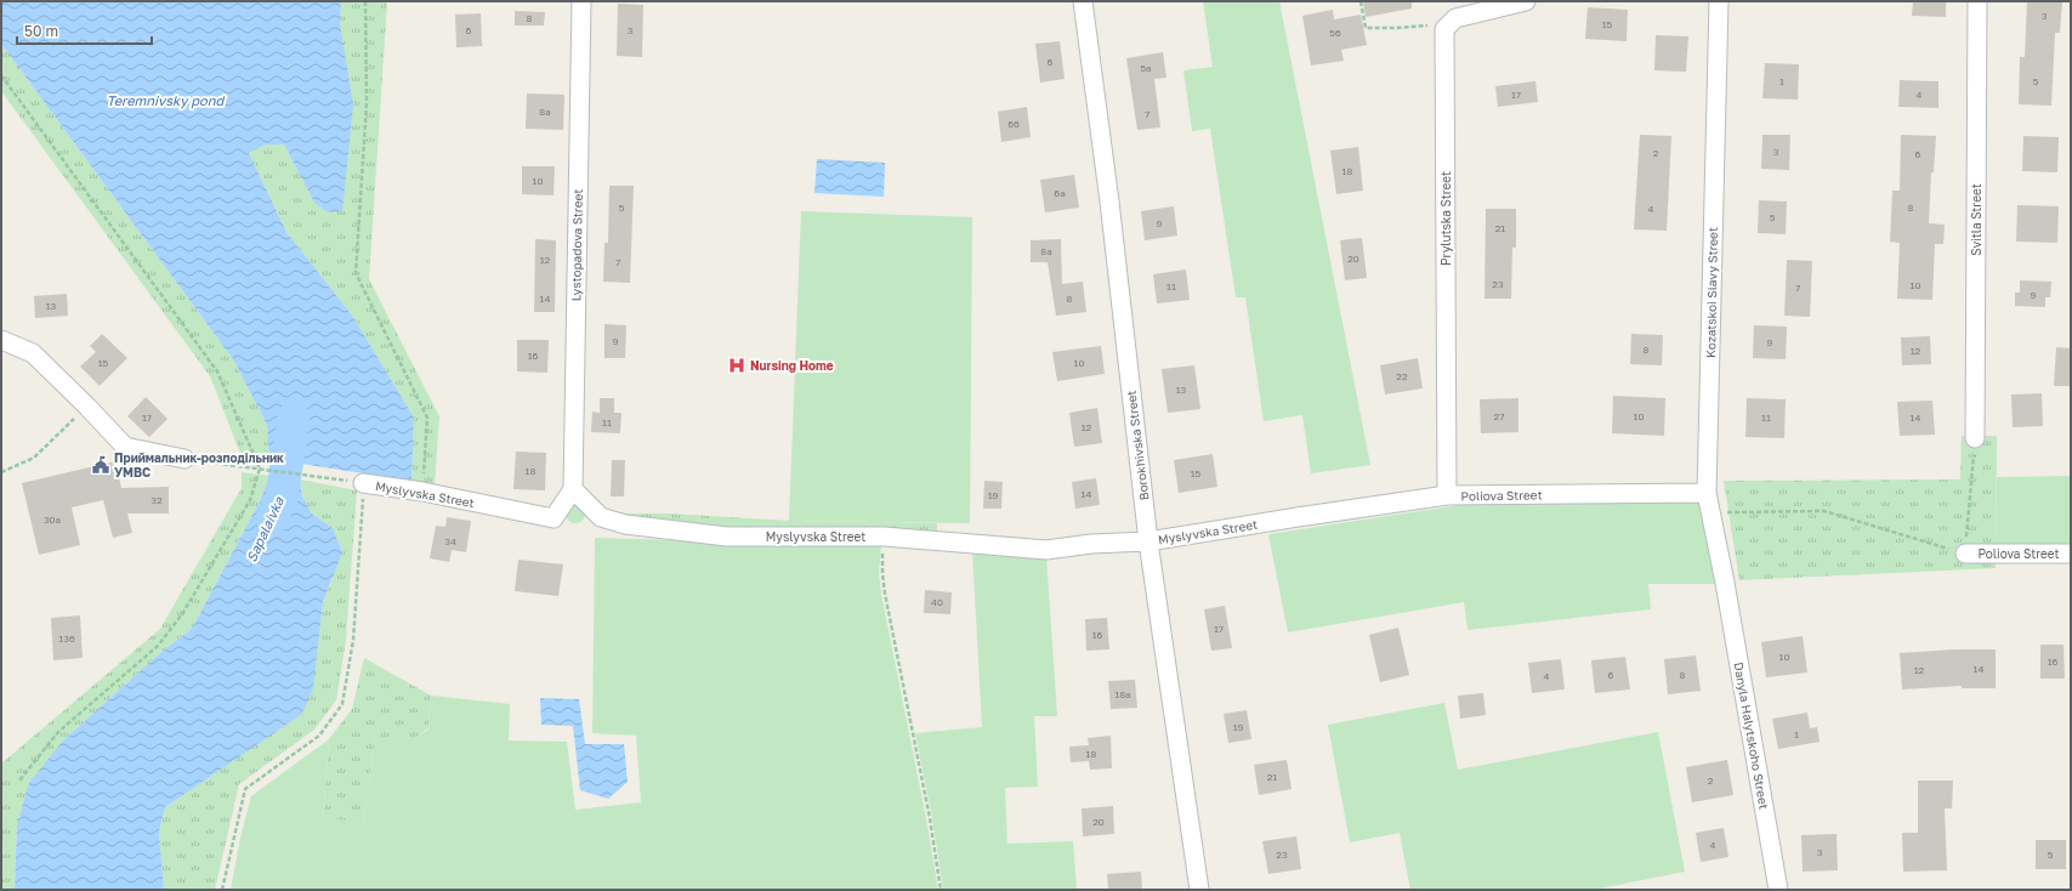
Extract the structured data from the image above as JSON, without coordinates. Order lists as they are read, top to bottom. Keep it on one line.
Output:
{"streets":{"street":["Prylutska Street","Svitla Street","Lystopadova Street","Kozatskoi Slavy Street","Borokhivska Street","Myslyvska Street","Poliova Street","Danyla Halytskoho Street"]},"crossings":[["Prylutska Street","Poliova Street"],["Lystopadova Street","Myslyvska Street"],["Kozatskoi Slavy Street","Poliova Street"],["Kozatskoi Slavy Street","Danyla Halytskoho Street"],["Borokhivska Street","Myslyvska Street"],["Myslyvska Street","Poliova Street"]],"water":["Teremnivsky pond","Sapalaivka"],"places":{"hospital":["Nursing Home"],"public building":["Приймальник-розподільник УМВС"]},"house_numbers":["3","8","15","6","3","5б","6","5а","1","5","17","4","8а","7","6б","3","2","6","18","10","6а","5","8","4","5","9","21","8а","20","12","7","23","10","11","7","9","14","8","13","9","9","8","12","16","15","10","22","13","27","10","17","11","14","11","12","18","15","14","19","32","30а","34","40","17","16","13б","10","16","14","12","6","8","4","18а","19","1","18","21","2","20","4","3","23","5"],"scale_bar":"50 m"}
